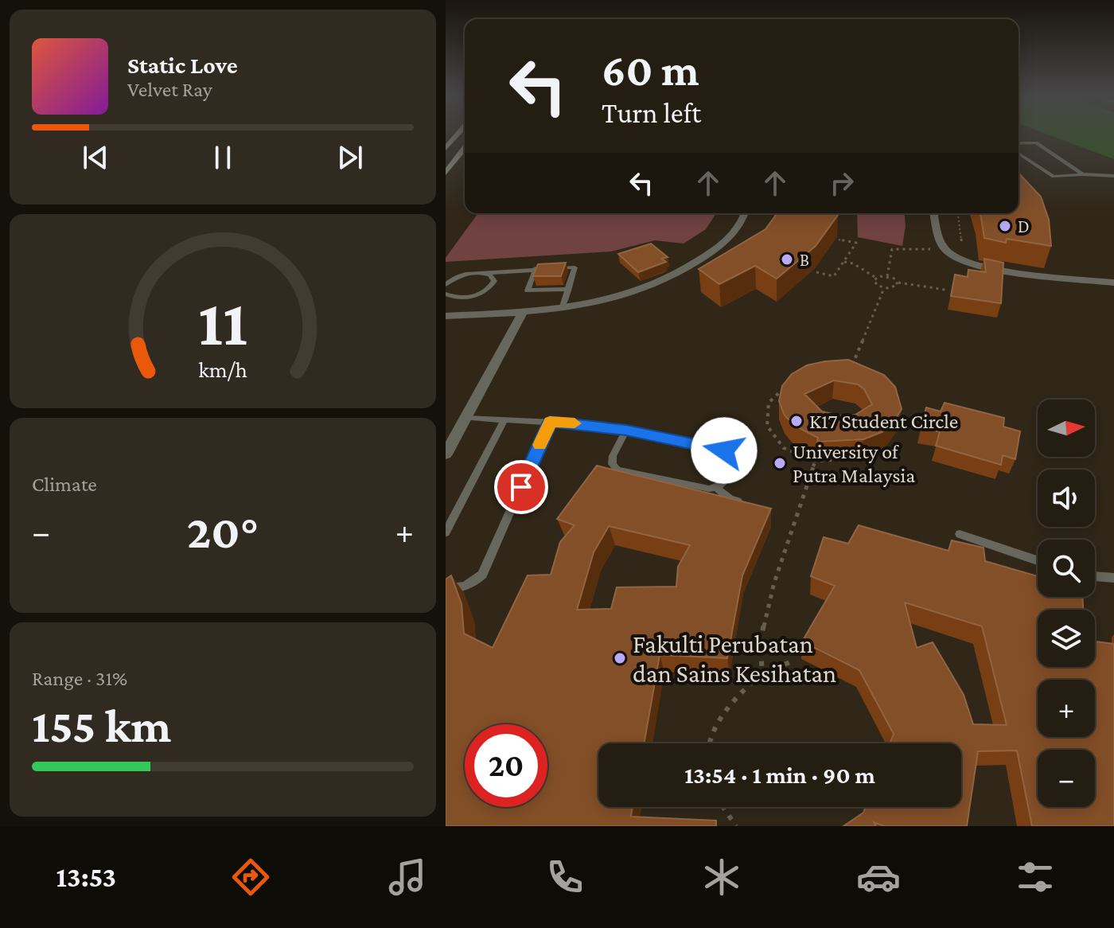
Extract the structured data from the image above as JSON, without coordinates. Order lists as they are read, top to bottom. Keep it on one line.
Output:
{"places":["D","B","K17 Student Circle","University of Putra Malaysia","Fakulti Perubatan dan Sains Kesihatan"],"north":"right","page":{"turn":["60 m","Turn left"],"song":["Static Love","Velvet Ray"],"map_buttons":["+","−"],"tile":["Climate",["Range · 31%","155 km"]],"heat":["−","20°","+"],"limit":"20","trip":"13:54 · 1 min · 90 m","tabs":"13:53","gauge":["11","km/h"]}}
